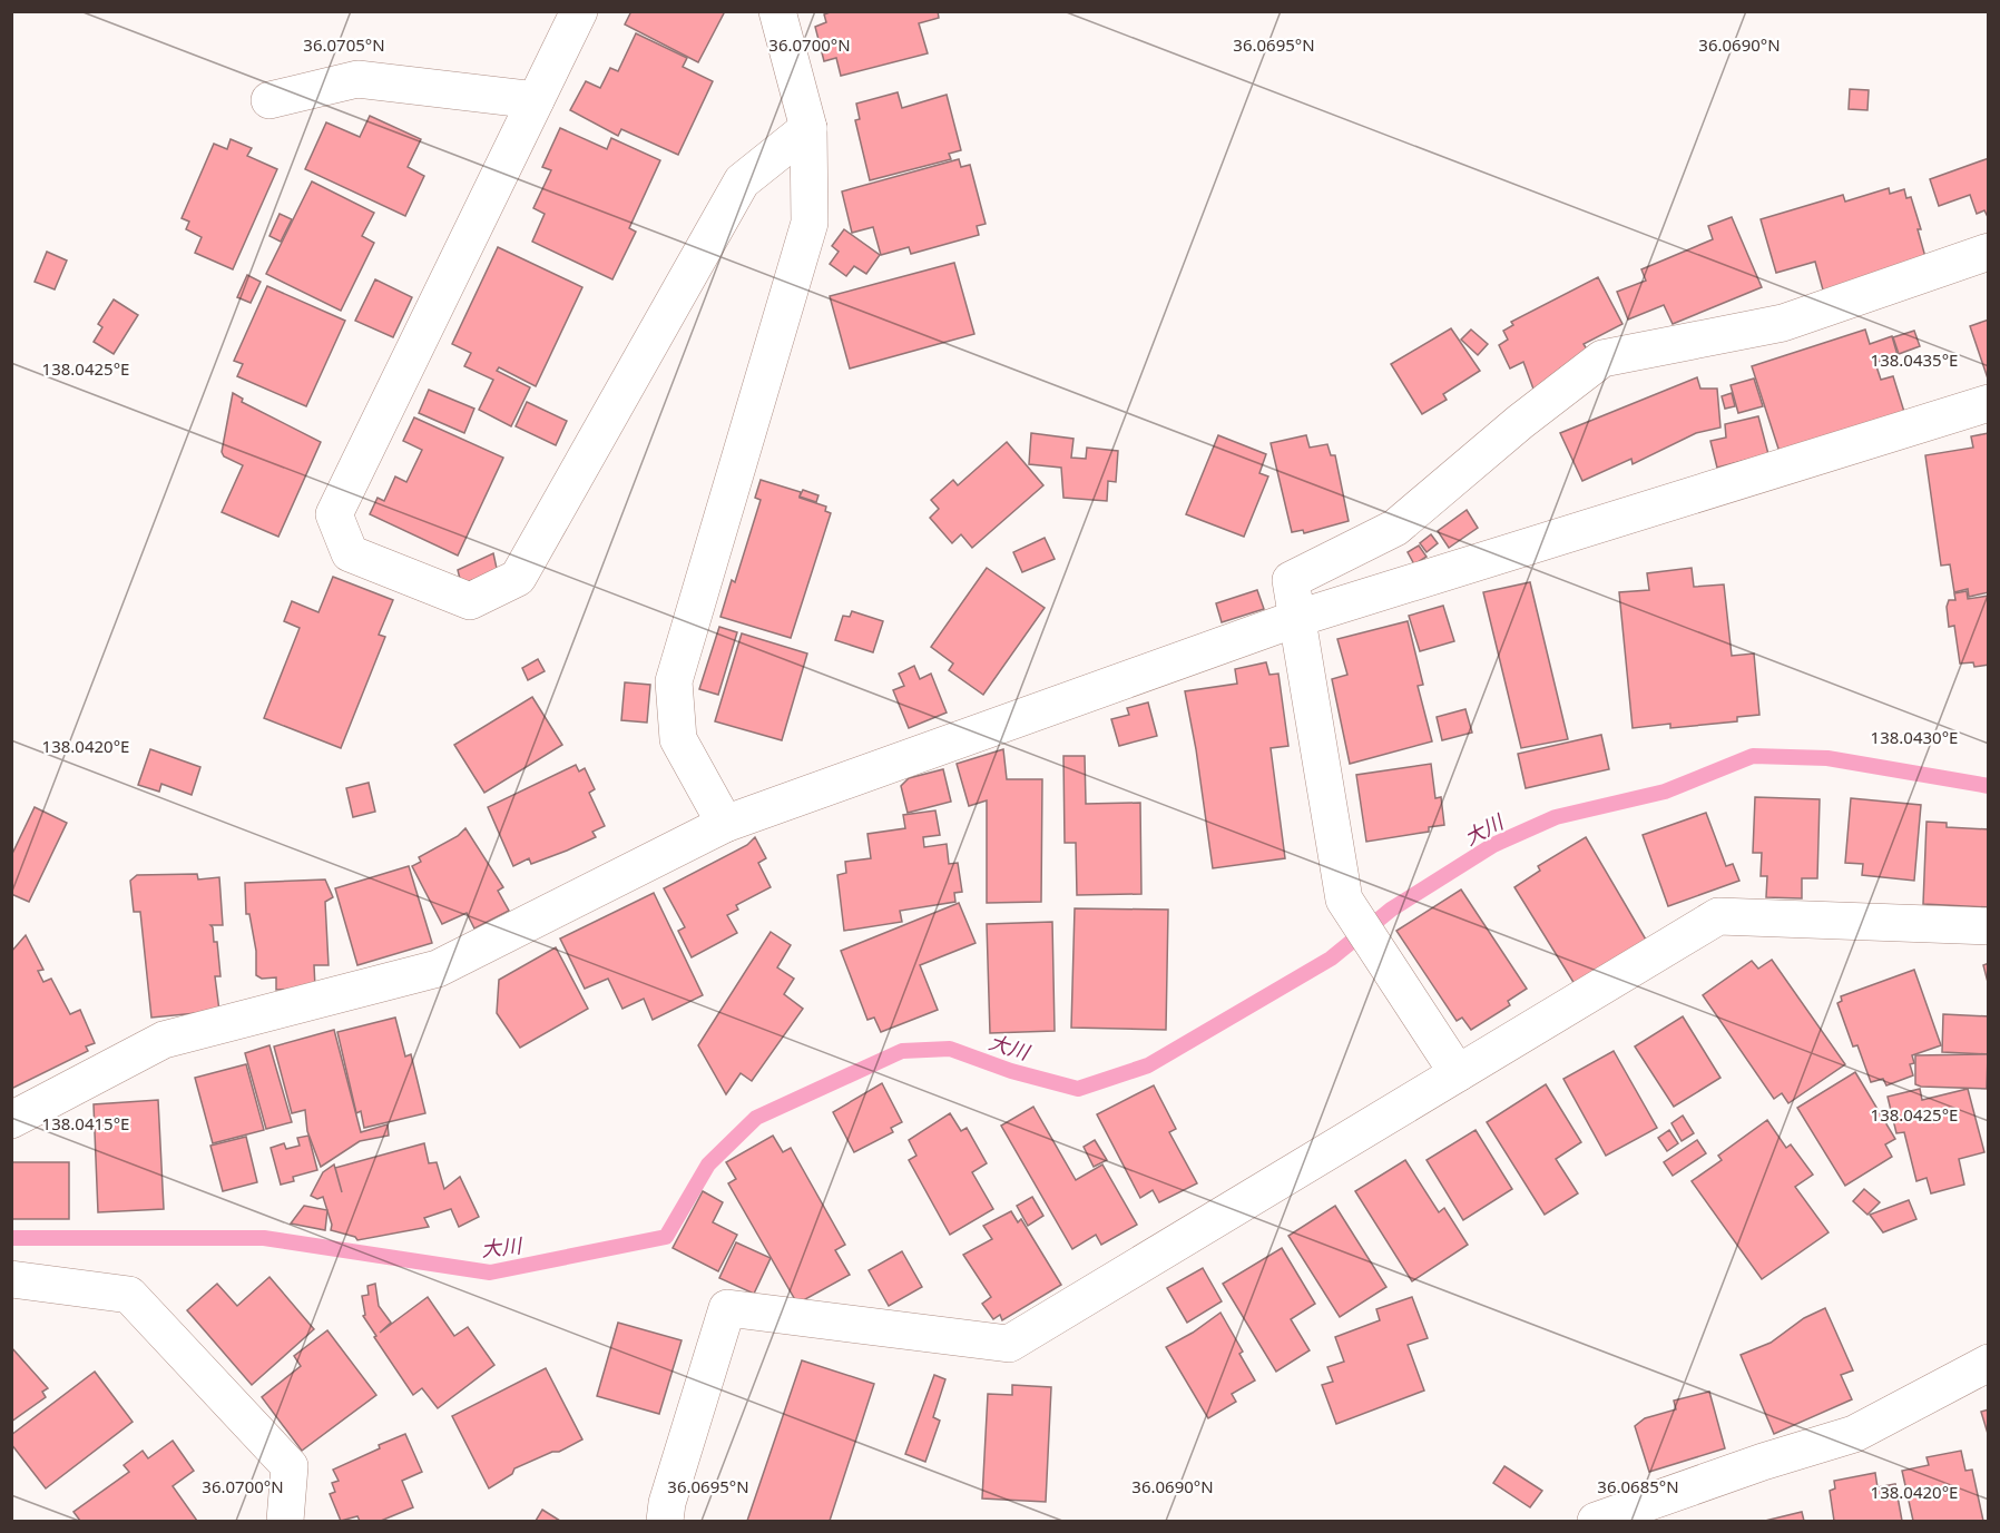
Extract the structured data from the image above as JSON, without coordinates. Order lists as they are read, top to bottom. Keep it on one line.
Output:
{"water":["大川"],"coordinates":["36.0705°N","36.0700°N","36.0695°N","36.0690°N","138.0435°E","138.0425°E","138.0430°E","138.0420°E","138.0415°E","36.0685°N"]}
